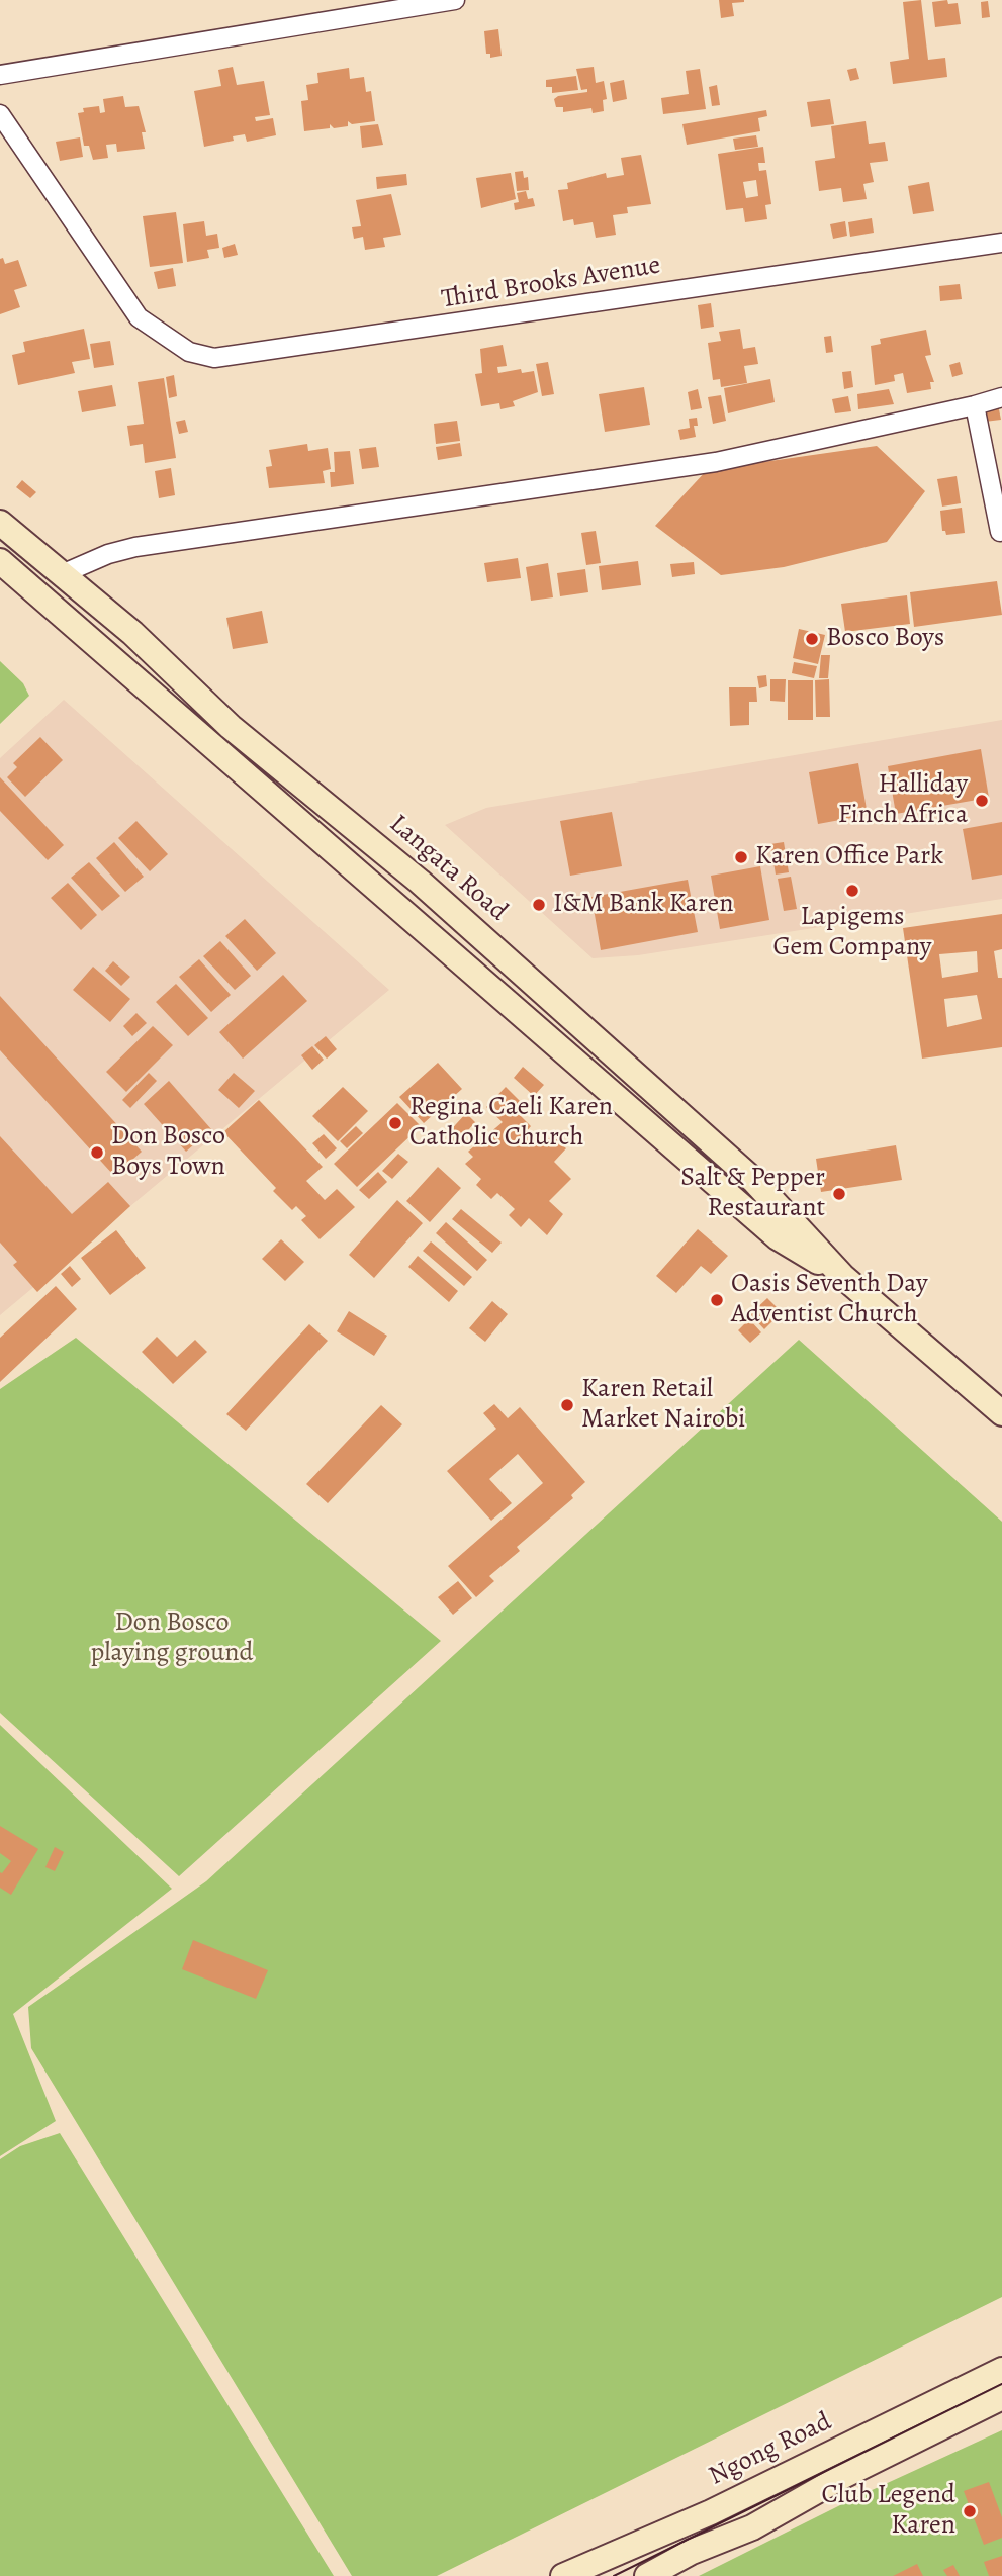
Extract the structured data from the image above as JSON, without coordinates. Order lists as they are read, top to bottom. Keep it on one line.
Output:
{"streets":{"main road":["Langata Road","Ngong Road"],"street":["Third Brooks Avenue"]},"parks":["Don Bosco playing ground"],"places":["Bosco Boys","Halliday Finch Africa","Karen Office Park","Lapigems Gem Company","I&M Bank Karen","Regina Caeli Karen Catholic Church","Don Bosco Boys Town","Salt & Pepper Restaurant","Oasis Seventh Day Adventist Church","Karen Retail Market Nairobi","Club Legend Karen"]}
